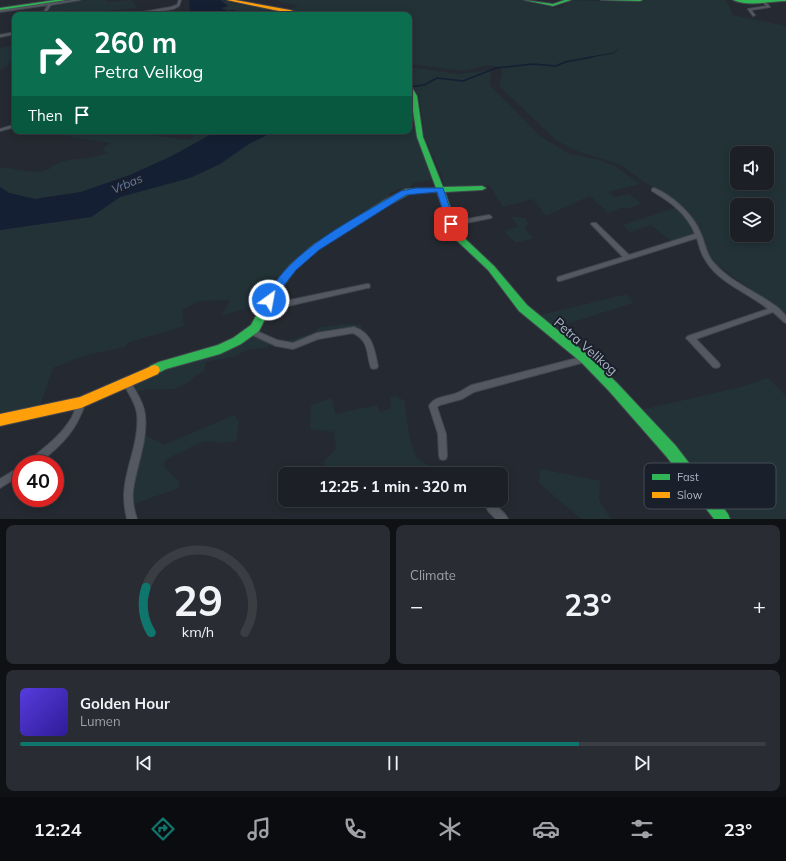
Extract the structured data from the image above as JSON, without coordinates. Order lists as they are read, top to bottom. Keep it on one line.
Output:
{"streets":{"street":["Petra Velikog"]},"water":["Vrbas"],"legend":["Fast","Slow"],"page":{"turn":["260 m","Petra Velikog"],"then":"Then","limit":"40","trip":"12:25 · 1 min · 320 m","tile":"Climate","heat":["−","23°","+"],"song":["Golden Hour","Lumen"],"tabs":["12:24","23°"],"gauge":["29","km/h"]}}
